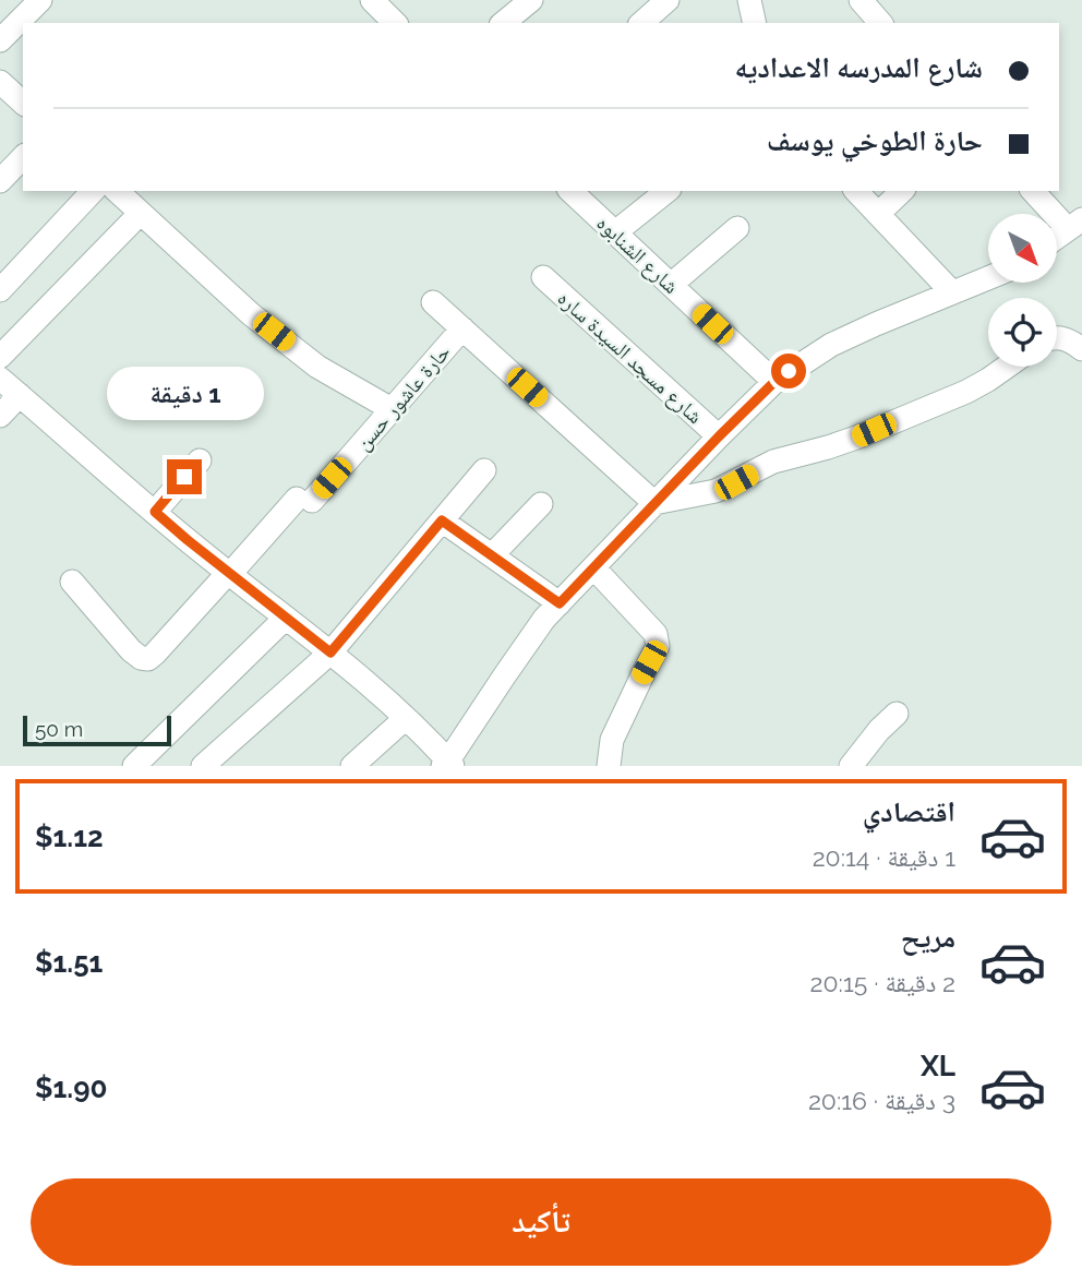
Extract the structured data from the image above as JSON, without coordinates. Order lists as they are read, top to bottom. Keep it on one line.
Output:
{"streets":{"street":["شارع الشنابوه","شارع مسجد السيدة ساره","حارة عاشور حسن"]},"scale_bar":"50 m","north":"bottom right","page":{"banner":["شارع المدرسه الاعداديه","حارة الطوخي يوسف"],"bubble":"1 دقيقة","scale":"50 m","list":[{"name":"اقتصادي","note":"1 دقيقة · 20:14","value":"$1.12"},{"name":"مريح","note":"2 دقيقة · 20:15","value":"$1.51"},{"name":"XL","note":"3 دقيقة · 20:16","value":"$1.90"}],"buttons":"تأكيد"}}
